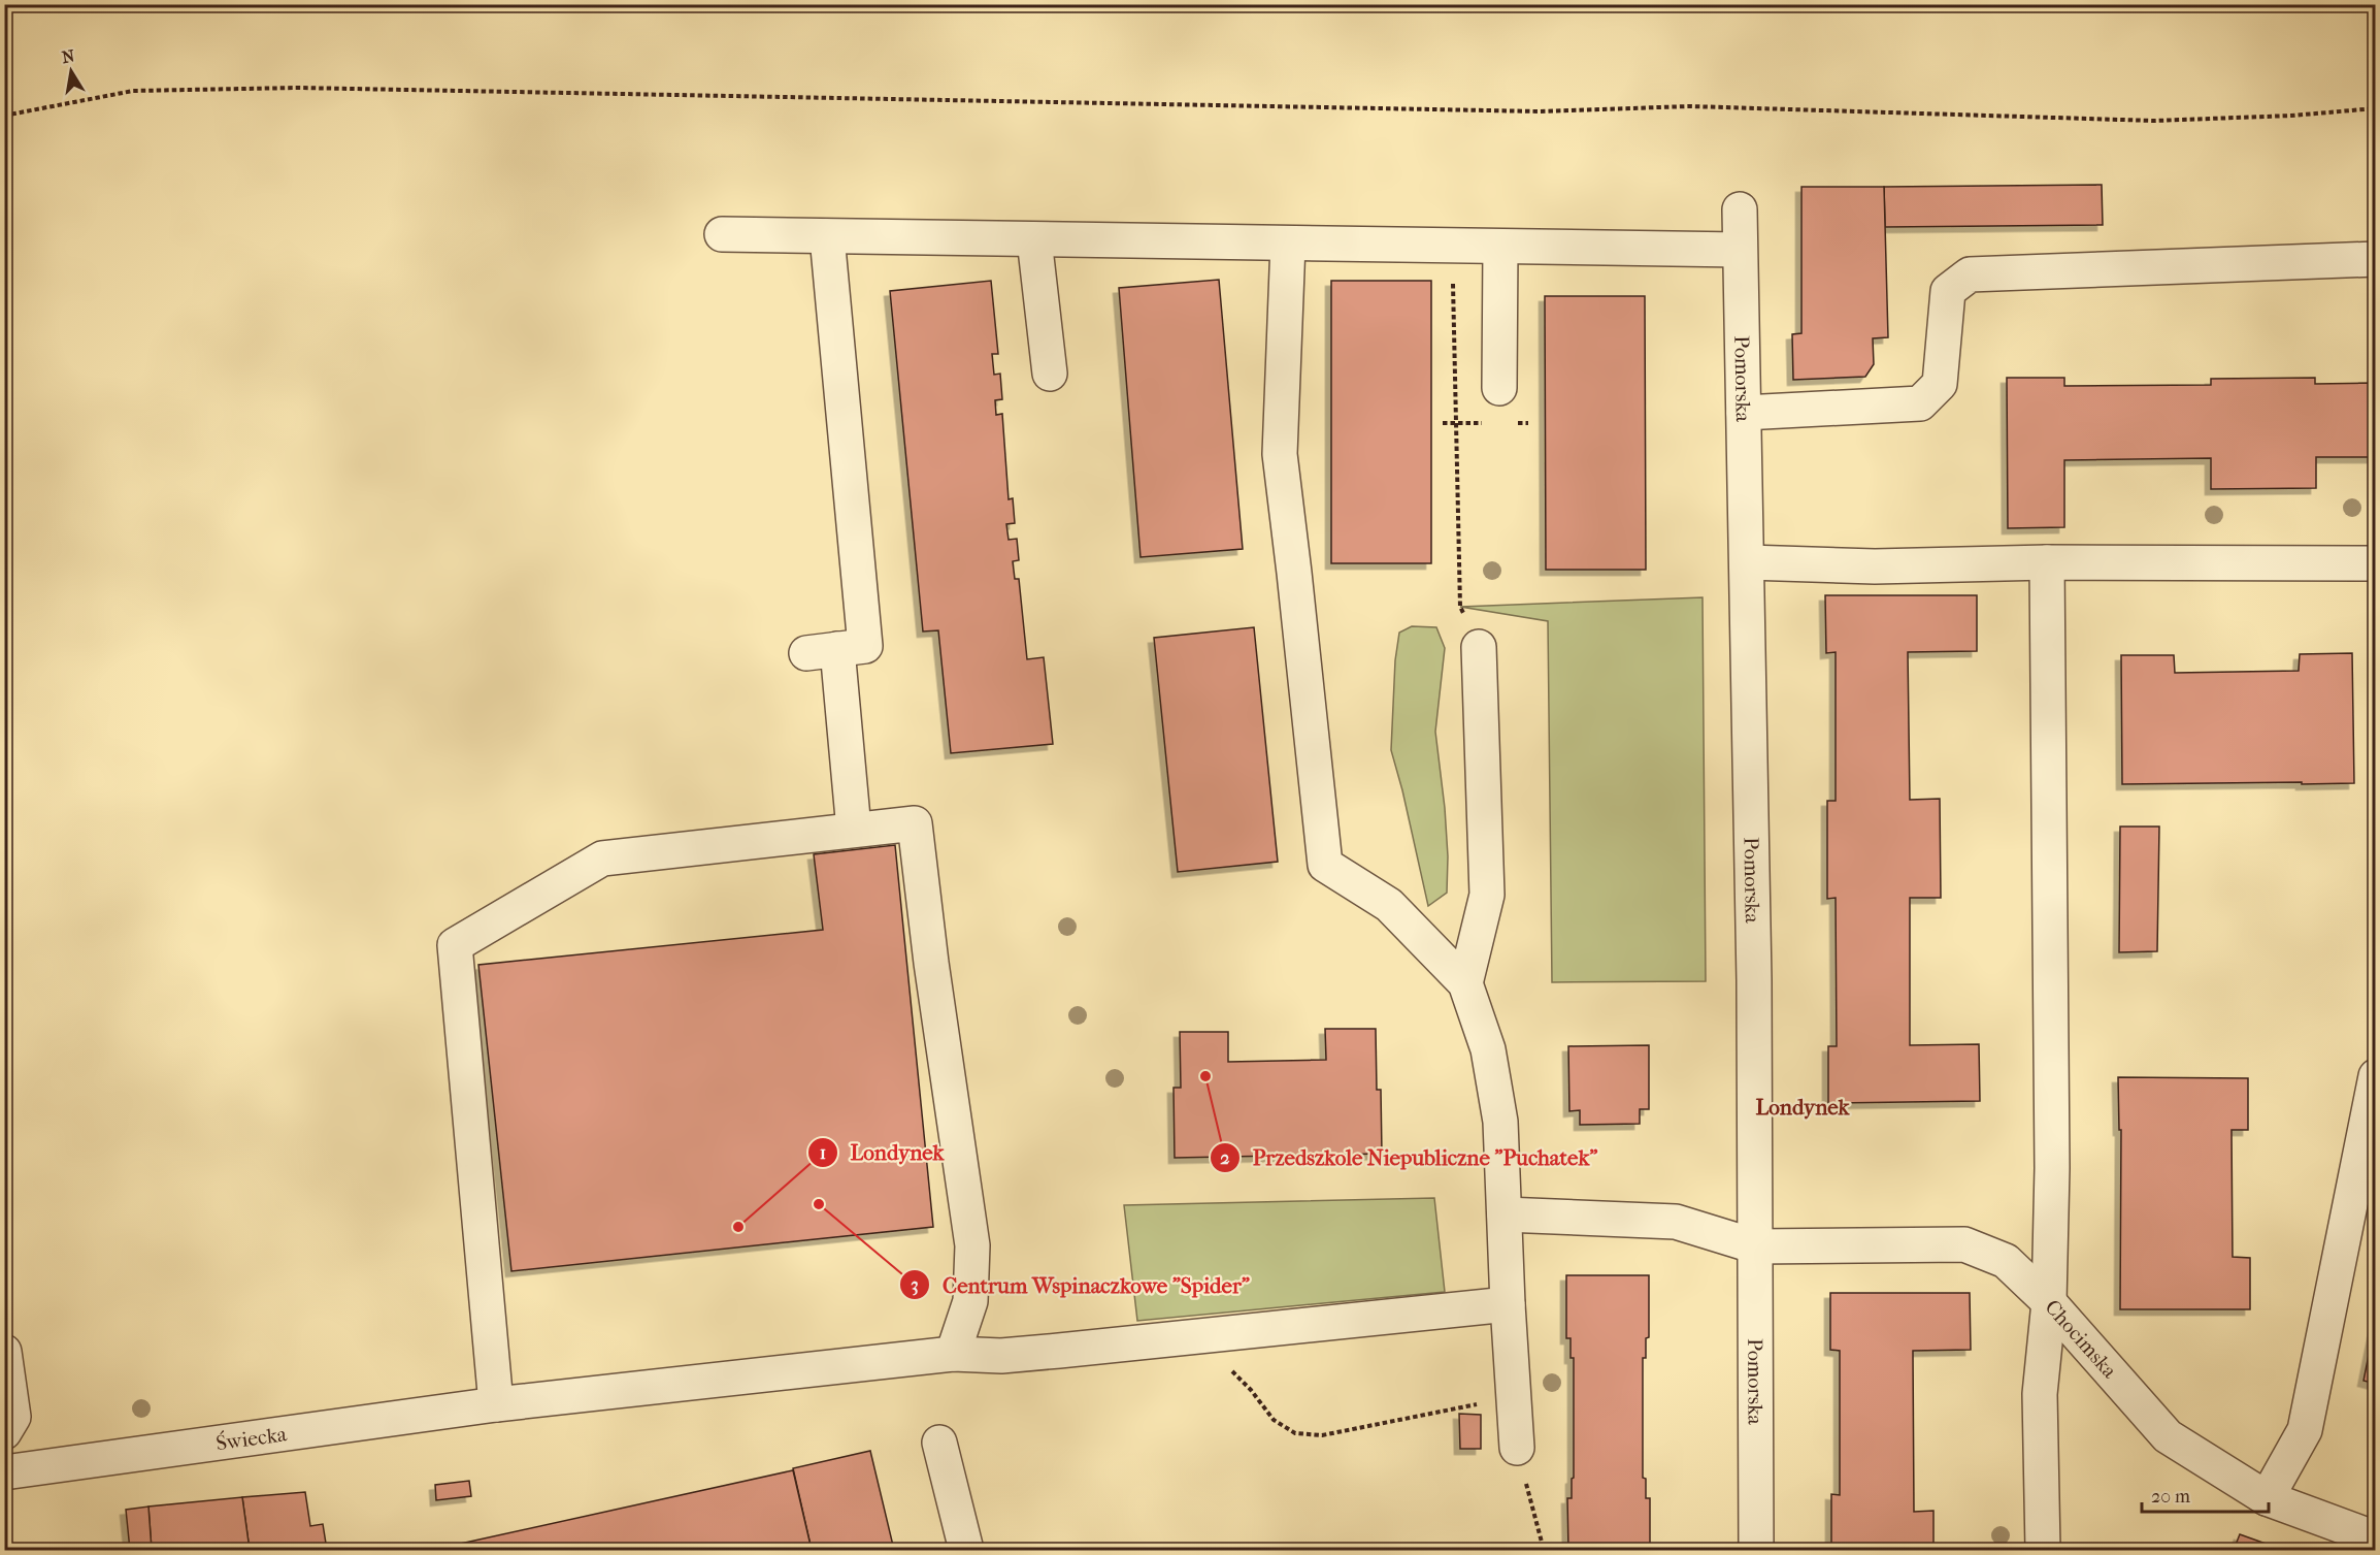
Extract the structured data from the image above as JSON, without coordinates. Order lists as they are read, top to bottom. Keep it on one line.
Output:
{"streets":{"street":["Pomorska","Chocimska","Świecka"]},"crossings":[["Pomorska","Chocimska"]],"districts":["Londynek"],"places":["Przedszkole Niepubliczne \"Puchatek\"","Centrum Wspinaczkowe \"Spider\"","Londynek"],"scale_bar":"20 m","north":"top"}
